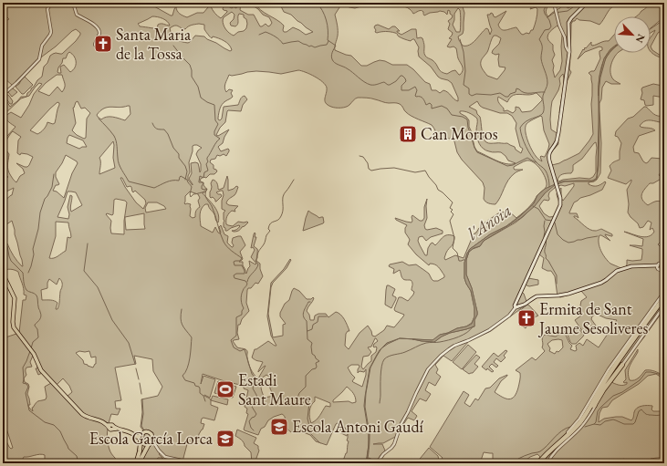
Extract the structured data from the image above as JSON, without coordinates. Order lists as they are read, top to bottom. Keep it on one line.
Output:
{"water":["l'Anoia"],"places":{"church":["Santa Maria de la Tossa","Ermita de Sant Jaume Sesoliveres"],"building":["Can Morros"],"sports":["Estadi Sant Maure"],"school or university":["Escola Antoni Gaudí","Escola García Lorca"]},"north":"bottom right"}
